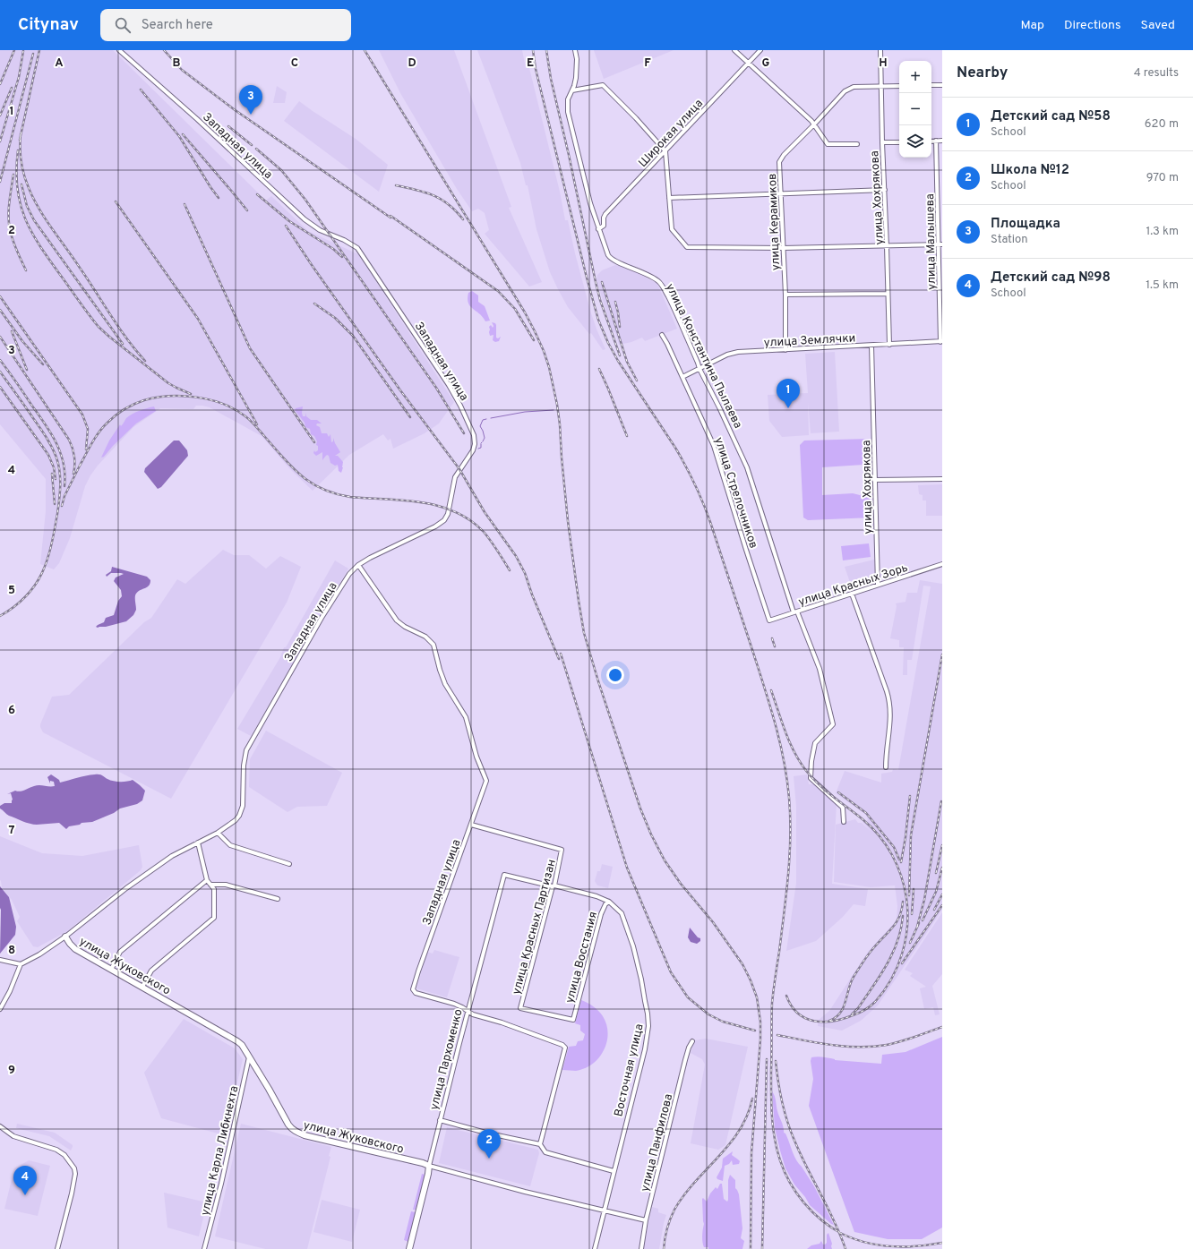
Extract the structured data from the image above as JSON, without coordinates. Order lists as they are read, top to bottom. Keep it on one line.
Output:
{"streets":{"street":["Широкая улица","Западная улица","улица Хохрякова","улица Керамиков","улица Малышева","улица Землячки","улица Константина Пылаева","улица Стрелочников","улица Красных Зорь","улица Красных Партизан","улица Восстания","улица Жуковского","улица Пархоменко","Восточная улица","улица Панфилова","улица Карла Либкнехта"]},"crossings":[["Широкая улица","улица Константина Пылаева"],["Западная улица","улица Красных Партизан"],["Западная улица","улица Жуковского"],["Западная улица","улица Пархоменко"],["улица Хохрякова","улица Керамиков"],["улица Хохрякова","улица Землячки"],["улица Хохрякова","улица Красных Зорь"],["улица Керамиков","улица Землячки"],["улица Малышева","улица Землячки"],["улица Землячки","улица Константина Пылаева"],["улица Землячки","улица Стрелочников"],["улица Константина Пылаева","улица Красных Зорь"],["улица Стрелочников","улица Красных Зорь"],["улица Красных Партизан","улица Восстания"],["улица Красных Партизан","улица Пархоменко"],["улица Восстания","Восточная улица"],["улица Жуковского","улица Пархоменко"],["улица Жуковского","Восточная улица"],["улица Жуковского","улица Панфилова"],["улица Жуковского","улица Карла Либкнехта"]],"page":{"header":"Citynav","search":"Search here","nav":["Map","Directions","Saved"],"heading":["Nearby","4 results"],"map_buttons":["+","−"],"pins":["3","1","2","4"],"list":[{"mark":"1","name":"Детский сад №58","note":"School","value":"620 m"},{"mark":"2","name":"Школа №12","note":"School","value":"970 m"},{"mark":"3","name":"Площадка","note":"Station","value":"1.3 km"},{"mark":"4","name":"Детский сад №98","note":"School","value":"1.5 km"}]},"grid":{"columns":["A","B","C","D","E","F","G","H"],"rows":["1","2","3","4","5","6","7","8","9"]}}
